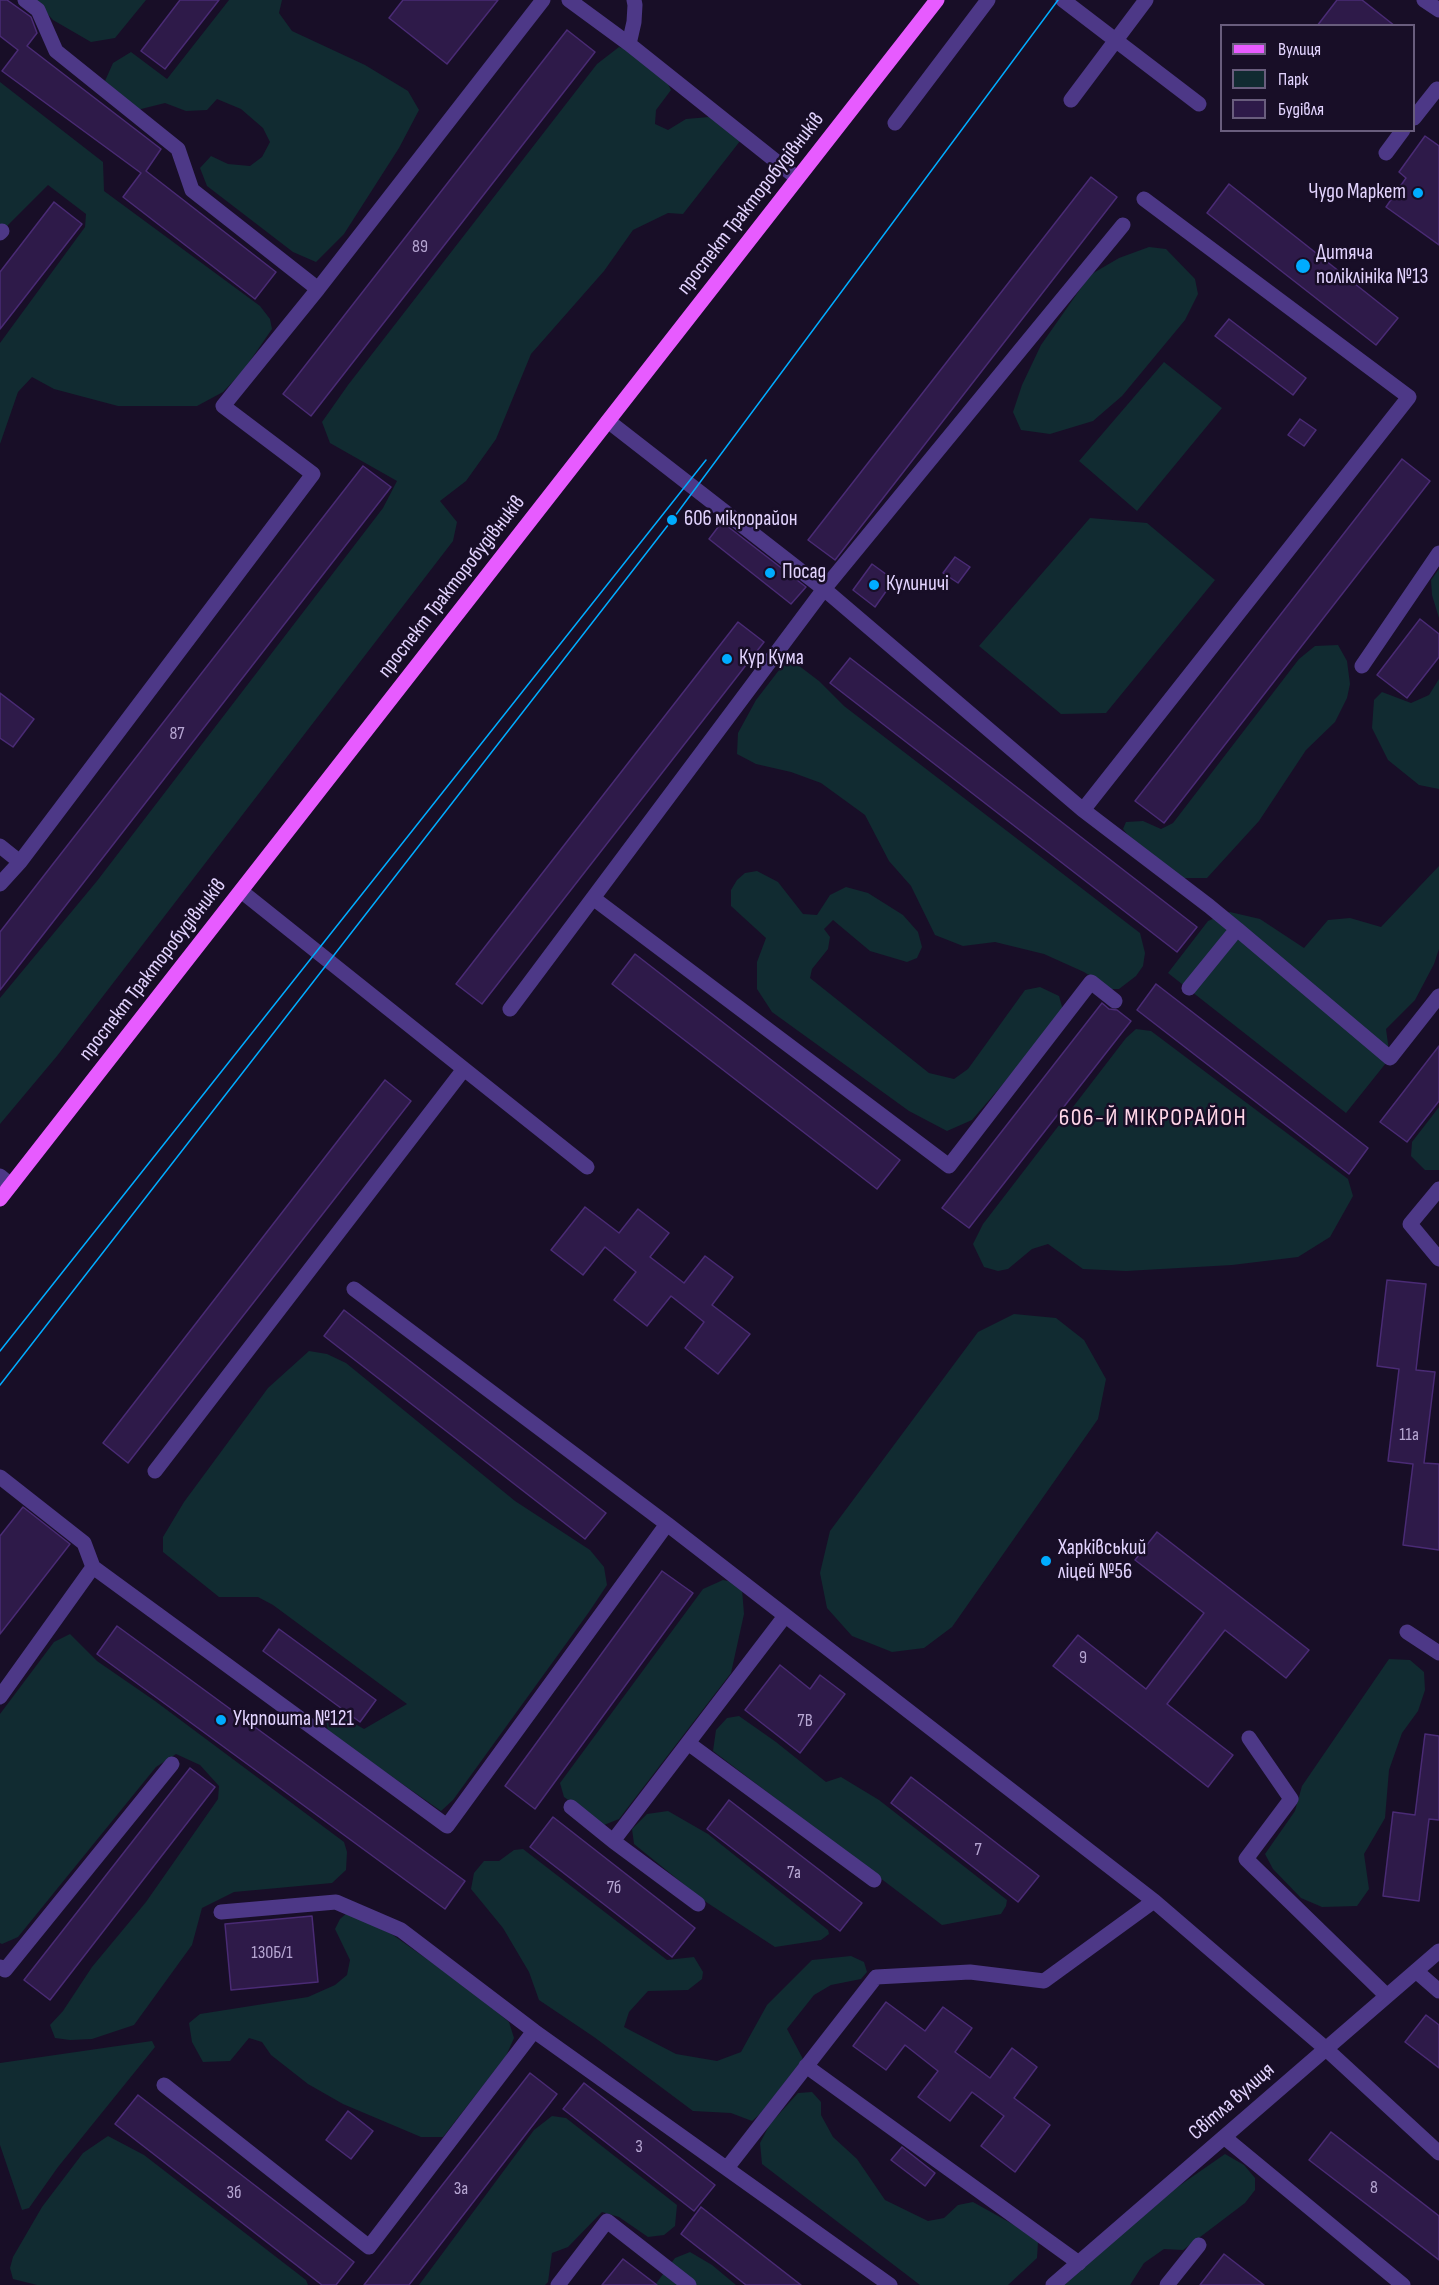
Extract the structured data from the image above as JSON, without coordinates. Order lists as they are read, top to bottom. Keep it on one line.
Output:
{"streets":{"main road":["проспект Тракторобудівників"],"street":["Світла вулиця"]},"districts":["606-Й МІКРОРАЙОН"],"places":["Чудо Маркет","Дитяча поліклініка №13","606 мікрорайон","Посад","Кулиничі","Кур Кума","Харківський ліцей №56","Укрпошта №121"],"house_numbers":["89","87","11а","9","7В","7","7а","7б","130Б/1","3","8","3а","3б"],"legend":["Вулиця","Парк","Будівля"]}
